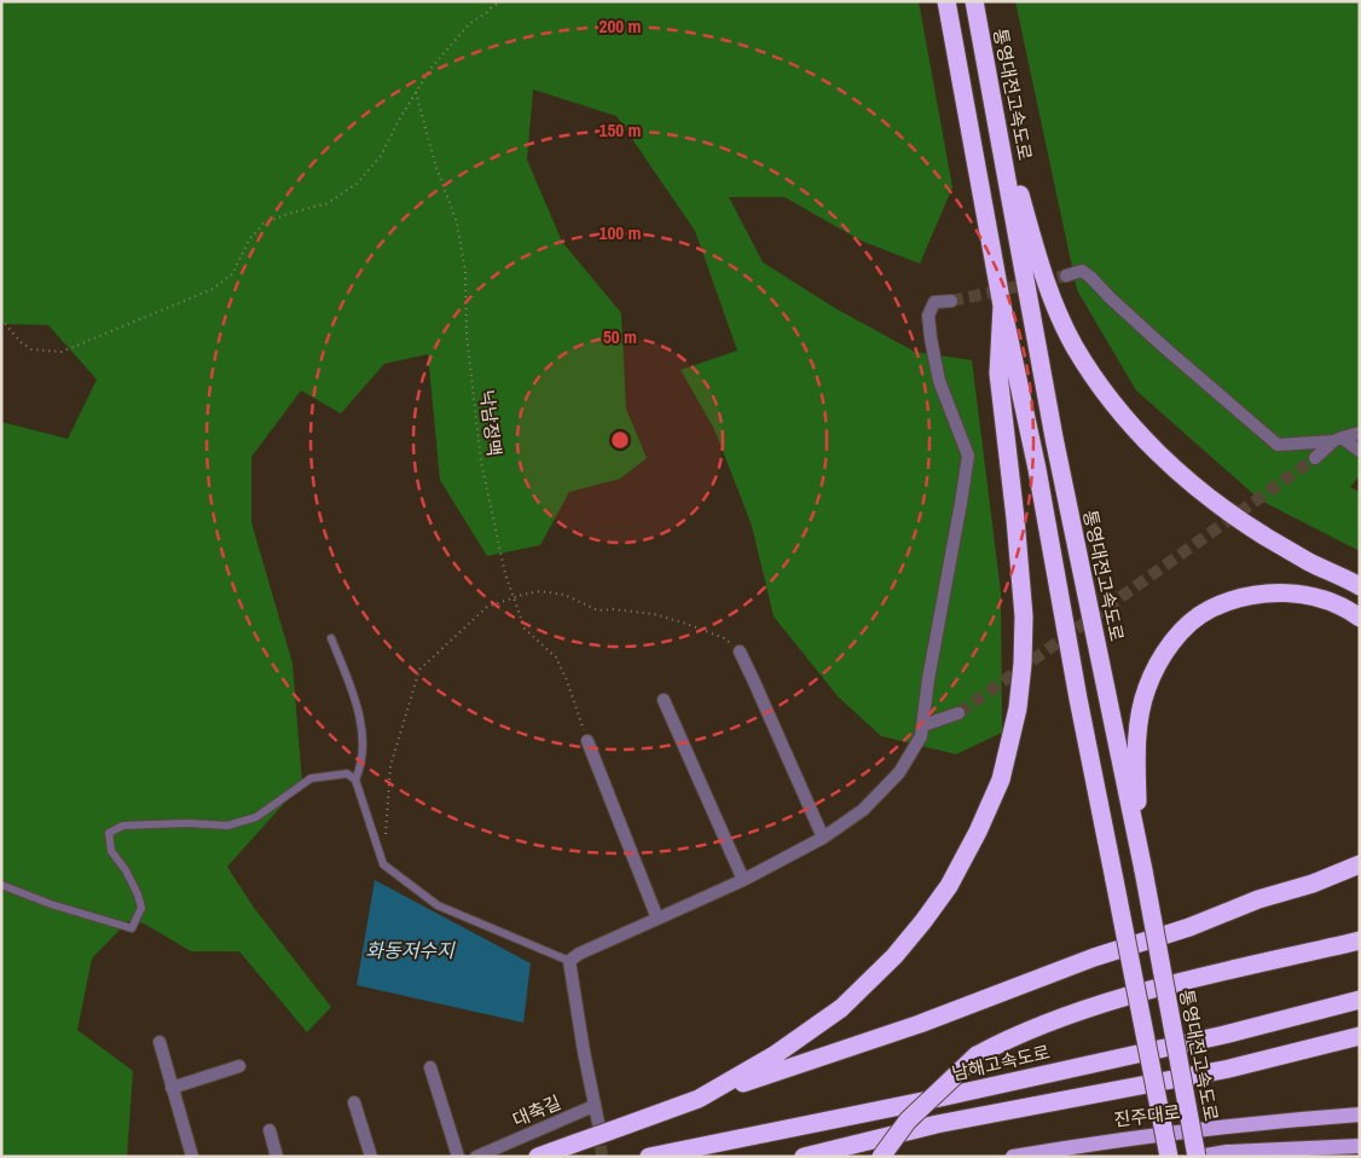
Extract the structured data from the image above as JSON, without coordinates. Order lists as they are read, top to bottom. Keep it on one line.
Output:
{"streets":{"highway":["통영대전고속도로","남해고속도로"],"main road":["진주대로"],"street":["대축길"],"path":["낙남정맥"]},"water":["화동저수지"],"rings":["200 m","150 m","100 m","50 m"]}
